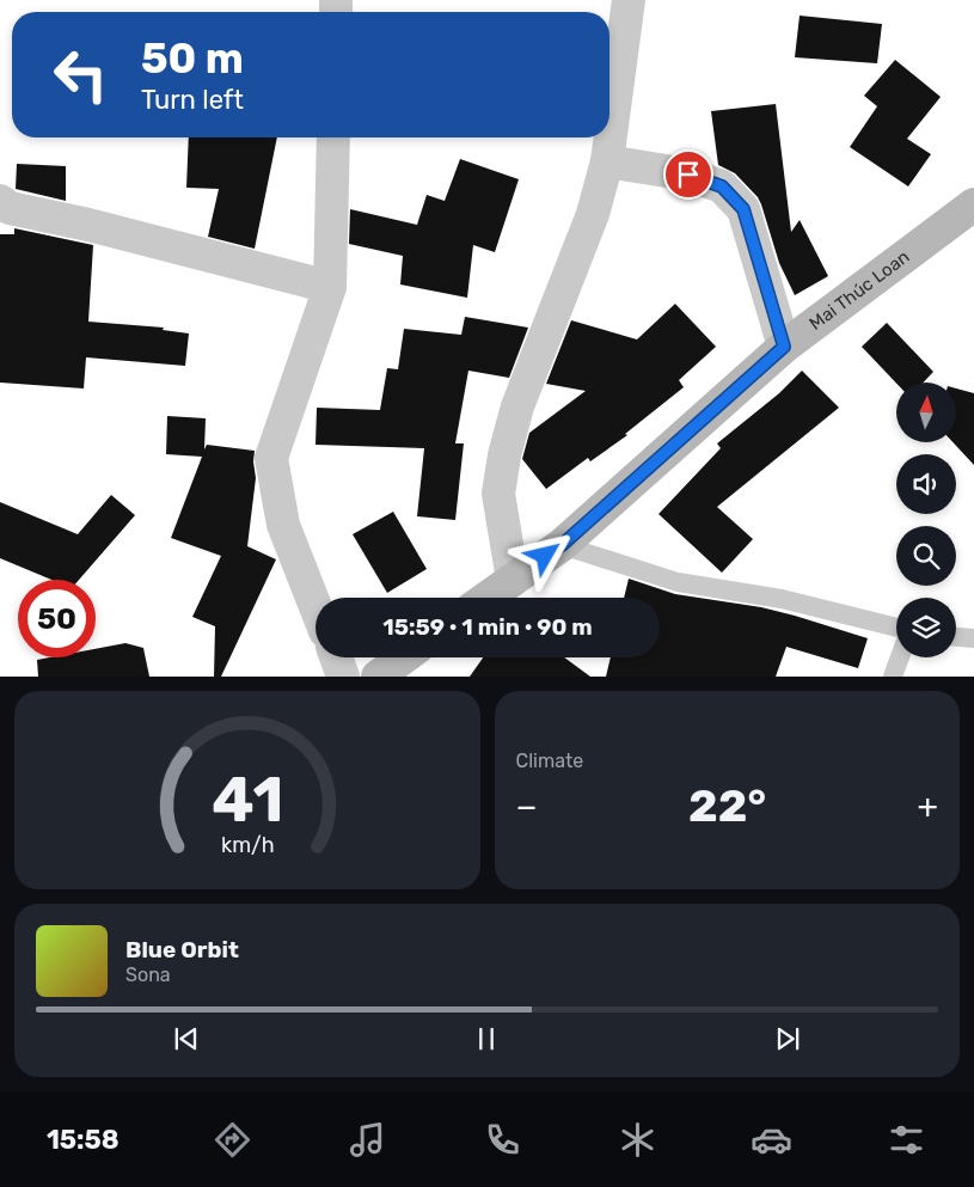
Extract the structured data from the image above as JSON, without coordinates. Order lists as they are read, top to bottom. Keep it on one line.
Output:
{"streets":{"main road":["Mai Thúc Loan"]},"north":"top","page":{"turn":["50 m","Turn left"],"limit":"50","trip":"15:59 · 1 min · 90 m","tile":"Climate","heat":["−","22°","+"],"song":["Blue Orbit","Sona"],"tabs":"15:58","gauge":["41","km/h"]}}
